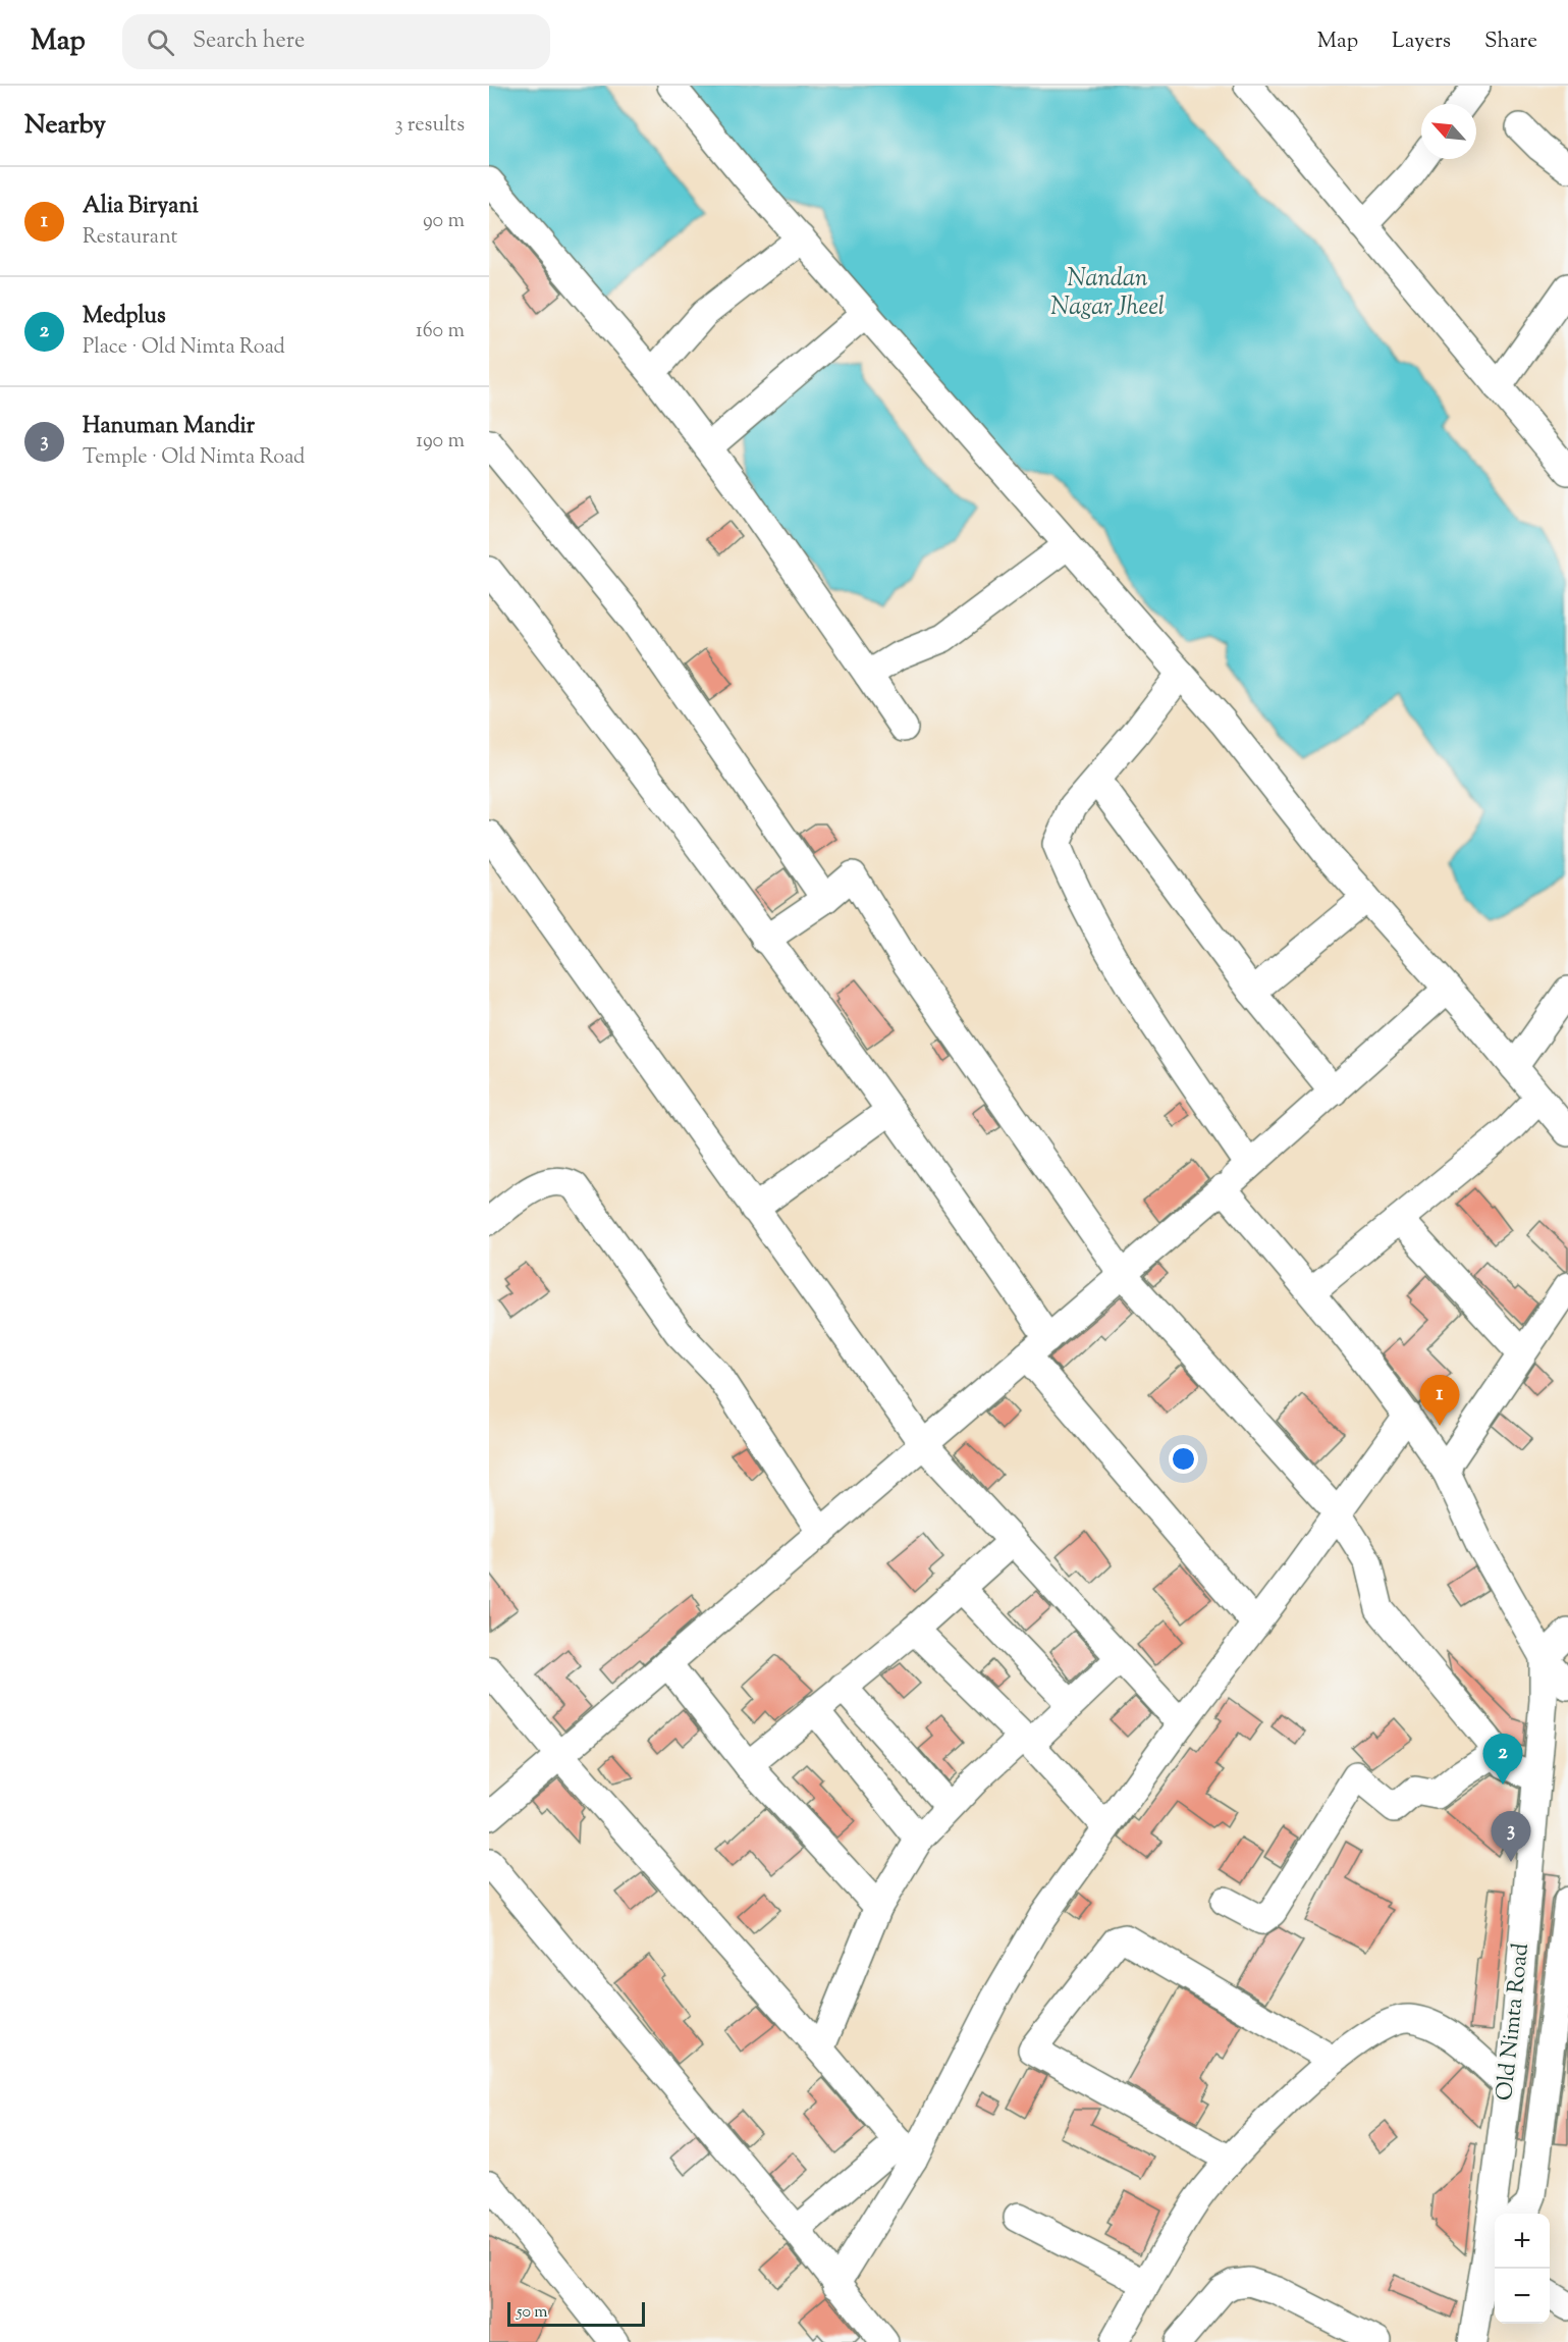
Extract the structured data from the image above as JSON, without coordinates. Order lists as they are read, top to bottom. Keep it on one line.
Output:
{"streets":{"street":["Old Nimta Road"]},"water":["Nandan Nagar Jheel"],"scale_bar":"50 m","north":"top left","page":{"header":"Map","search":"Search here","nav":["Map","Layers","Share"],"heading":["Nearby","3 results"],"list":[{"mark":"1","name":"Alia Biryani","note":"Restaurant","value":"90 m"},{"mark":"2","name":"Medplus","note":"Place · Old Nimta Road","value":"160 m"},{"mark":"3","name":"Hanuman Mandir","note":"Temple · Old Nimta Road","value":"190 m"}],"pins":["1","2","3"],"map_buttons":["+","−"],"scale":"50 m"}}
